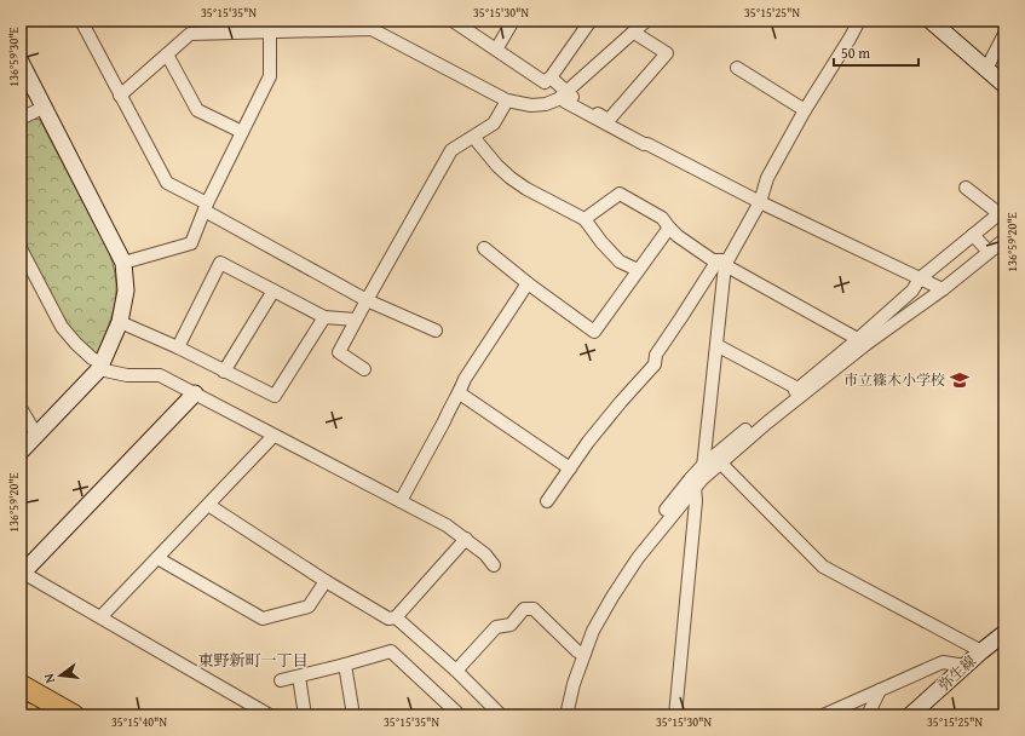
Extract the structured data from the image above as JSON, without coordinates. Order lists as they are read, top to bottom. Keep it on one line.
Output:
{"streets":{"street":["弥生線"]},"districts":["東野新町一丁目"],"places":{"school or university":["市立篠木小学校"]},"scale_bar":"50 m","north":"left","coordinates":["35°15'35\"N","35°15'30\"N","35°15'25\"N","136°59'30\"E","136°59'20\"E","35°15'40\"N"]}
